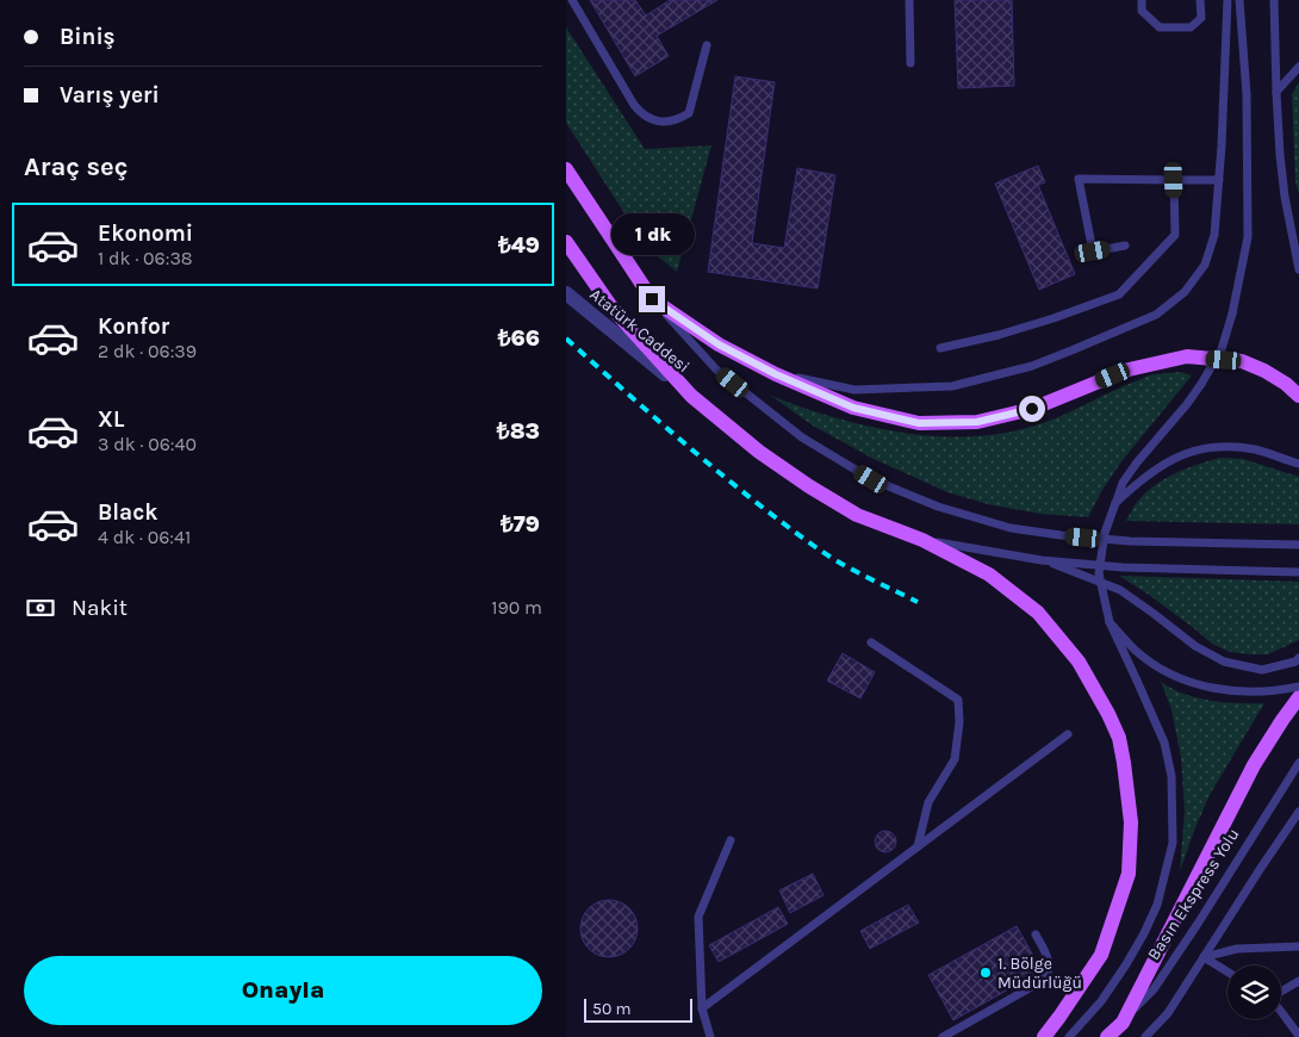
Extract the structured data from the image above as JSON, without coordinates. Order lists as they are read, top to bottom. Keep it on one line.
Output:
{"streets":{"main road":["Basın Ekspress Yolu"],"street":["Atatürk Caddesi"]},"places":["1. Bölge Müdürlüğü"],"scale_bar":"50 m","page":{"banner":["Biniş","Varış yeri"],"heading":"Araç seç","list":[{"name":"Ekonomi","note":"1 dk · 06:38","value":"₺49"},{"name":"Konfor","note":"2 dk · 06:39","value":"₺66"},{"name":"XL","note":"3 dk · 06:40","value":"₺83"},{"name":"Black","note":"4 dk · 06:41","value":"₺79"}],"bubble":"1 dk","pay":["Nakit","190 m"],"buttons":"Onayla","scale":"50 m"}}
